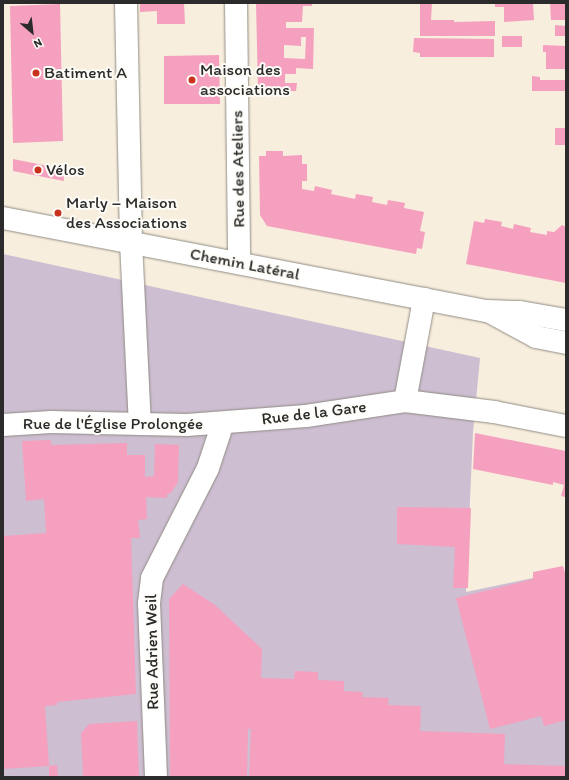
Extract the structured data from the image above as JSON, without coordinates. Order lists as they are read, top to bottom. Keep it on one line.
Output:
{"streets":{"street":["Rue des Ateliers","Chemin Latéral","Rue de la Gare","Rue de l'Église Prolongée","Rue Adrien Weil"]},"crossings":[["Rue des Ateliers","Chemin Latéral"],["Rue de la Gare","Rue de l'Église Prolongée"],["Rue de la Gare","Rue Adrien Weil"],["Rue de l'Église Prolongée","Rue Adrien Weil"]],"places":["Batiment A","Maison des associations","Vélos","Marly – Maison des Associations"],"north":"bottom right"}
